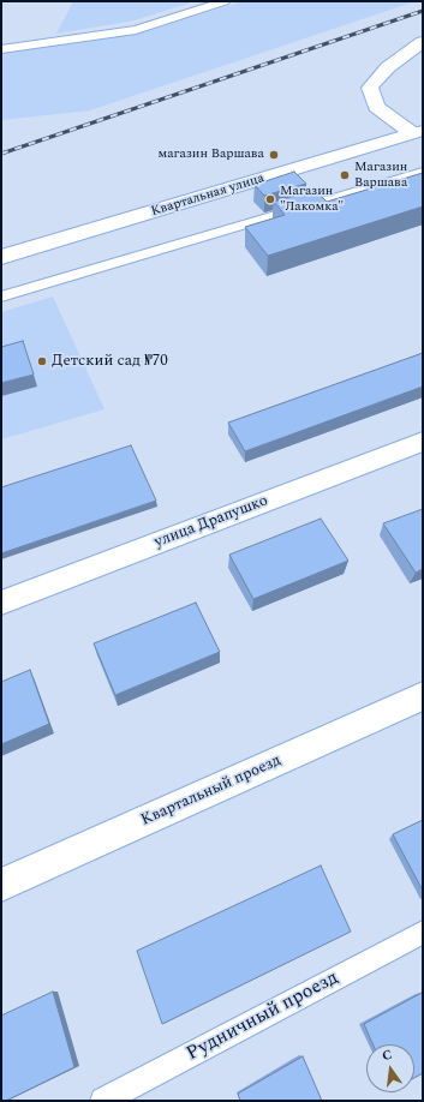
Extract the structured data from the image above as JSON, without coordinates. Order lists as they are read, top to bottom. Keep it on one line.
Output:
{"streets":{"street":["Квартальная улица","улица Драпушко","Квартальный проезд"],"lane":["Рудничный проезд"]},"places":["магазин Варшава","Магазин Варшава","Магазин \"Лакомка\"","Детский сад №70"],"north":"top"}
